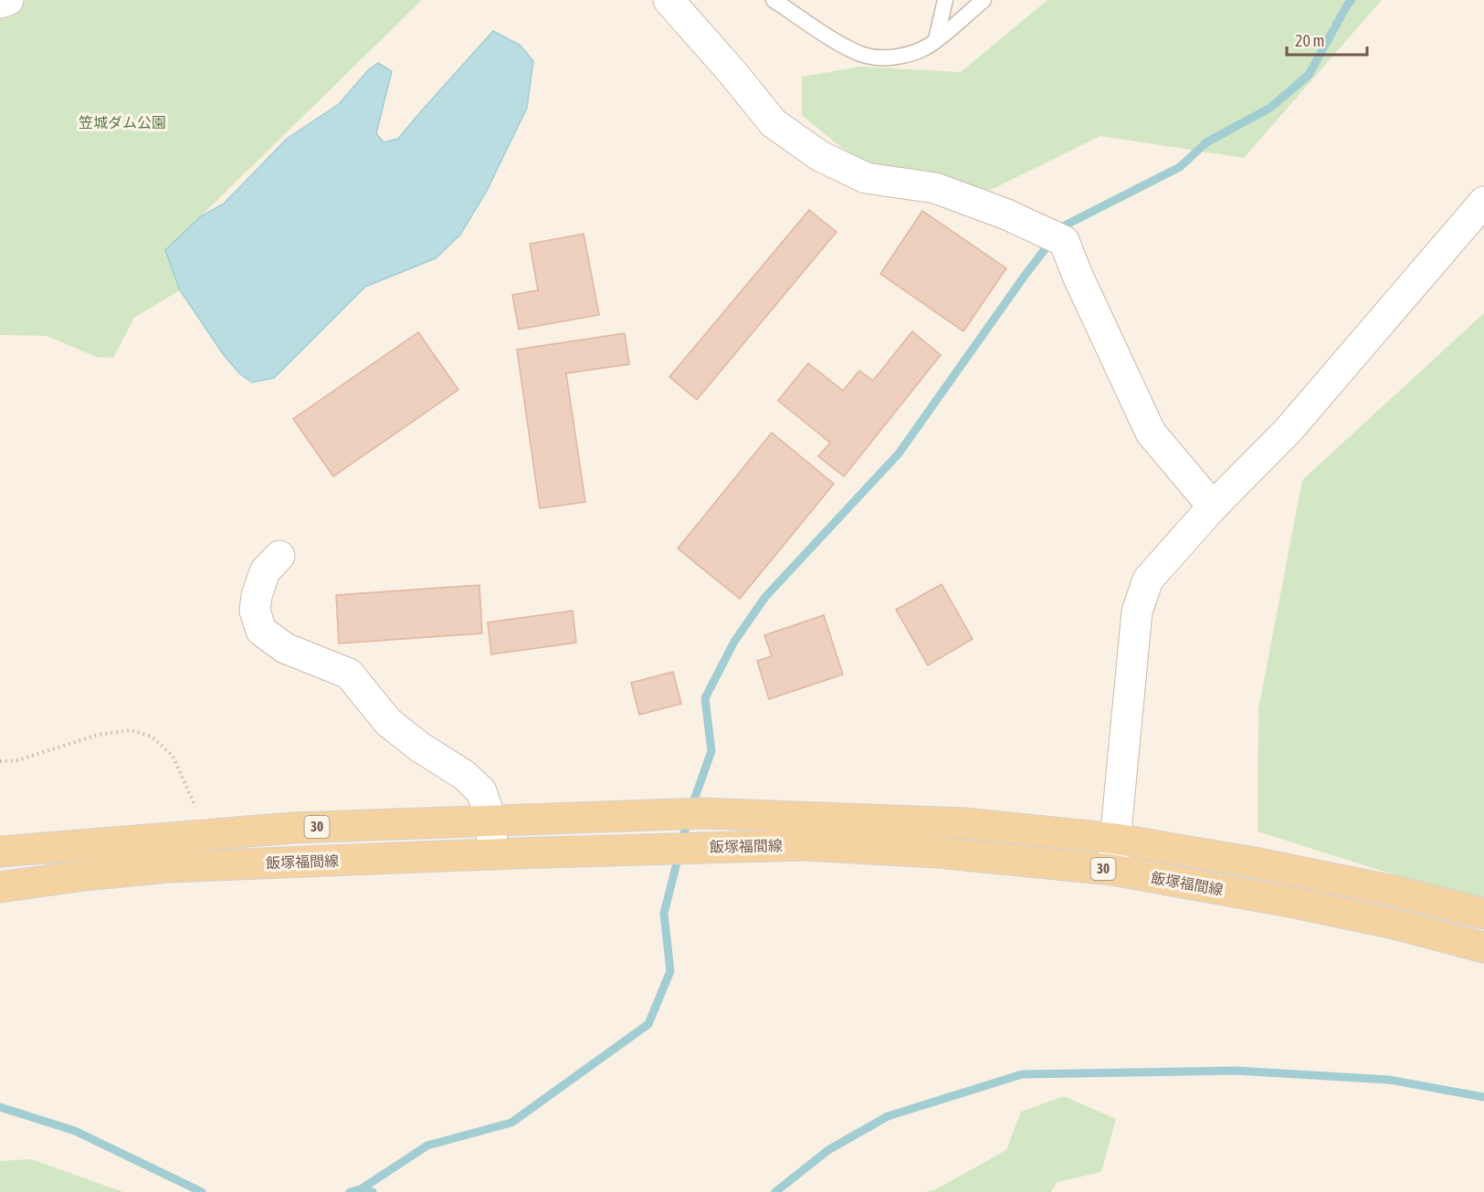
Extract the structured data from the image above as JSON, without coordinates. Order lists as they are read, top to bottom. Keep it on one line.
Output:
{"streets":{"main road":["30","飯塚福間線"]},"parks":["笠城ダム公園"],"scale_bar":"20 m"}
